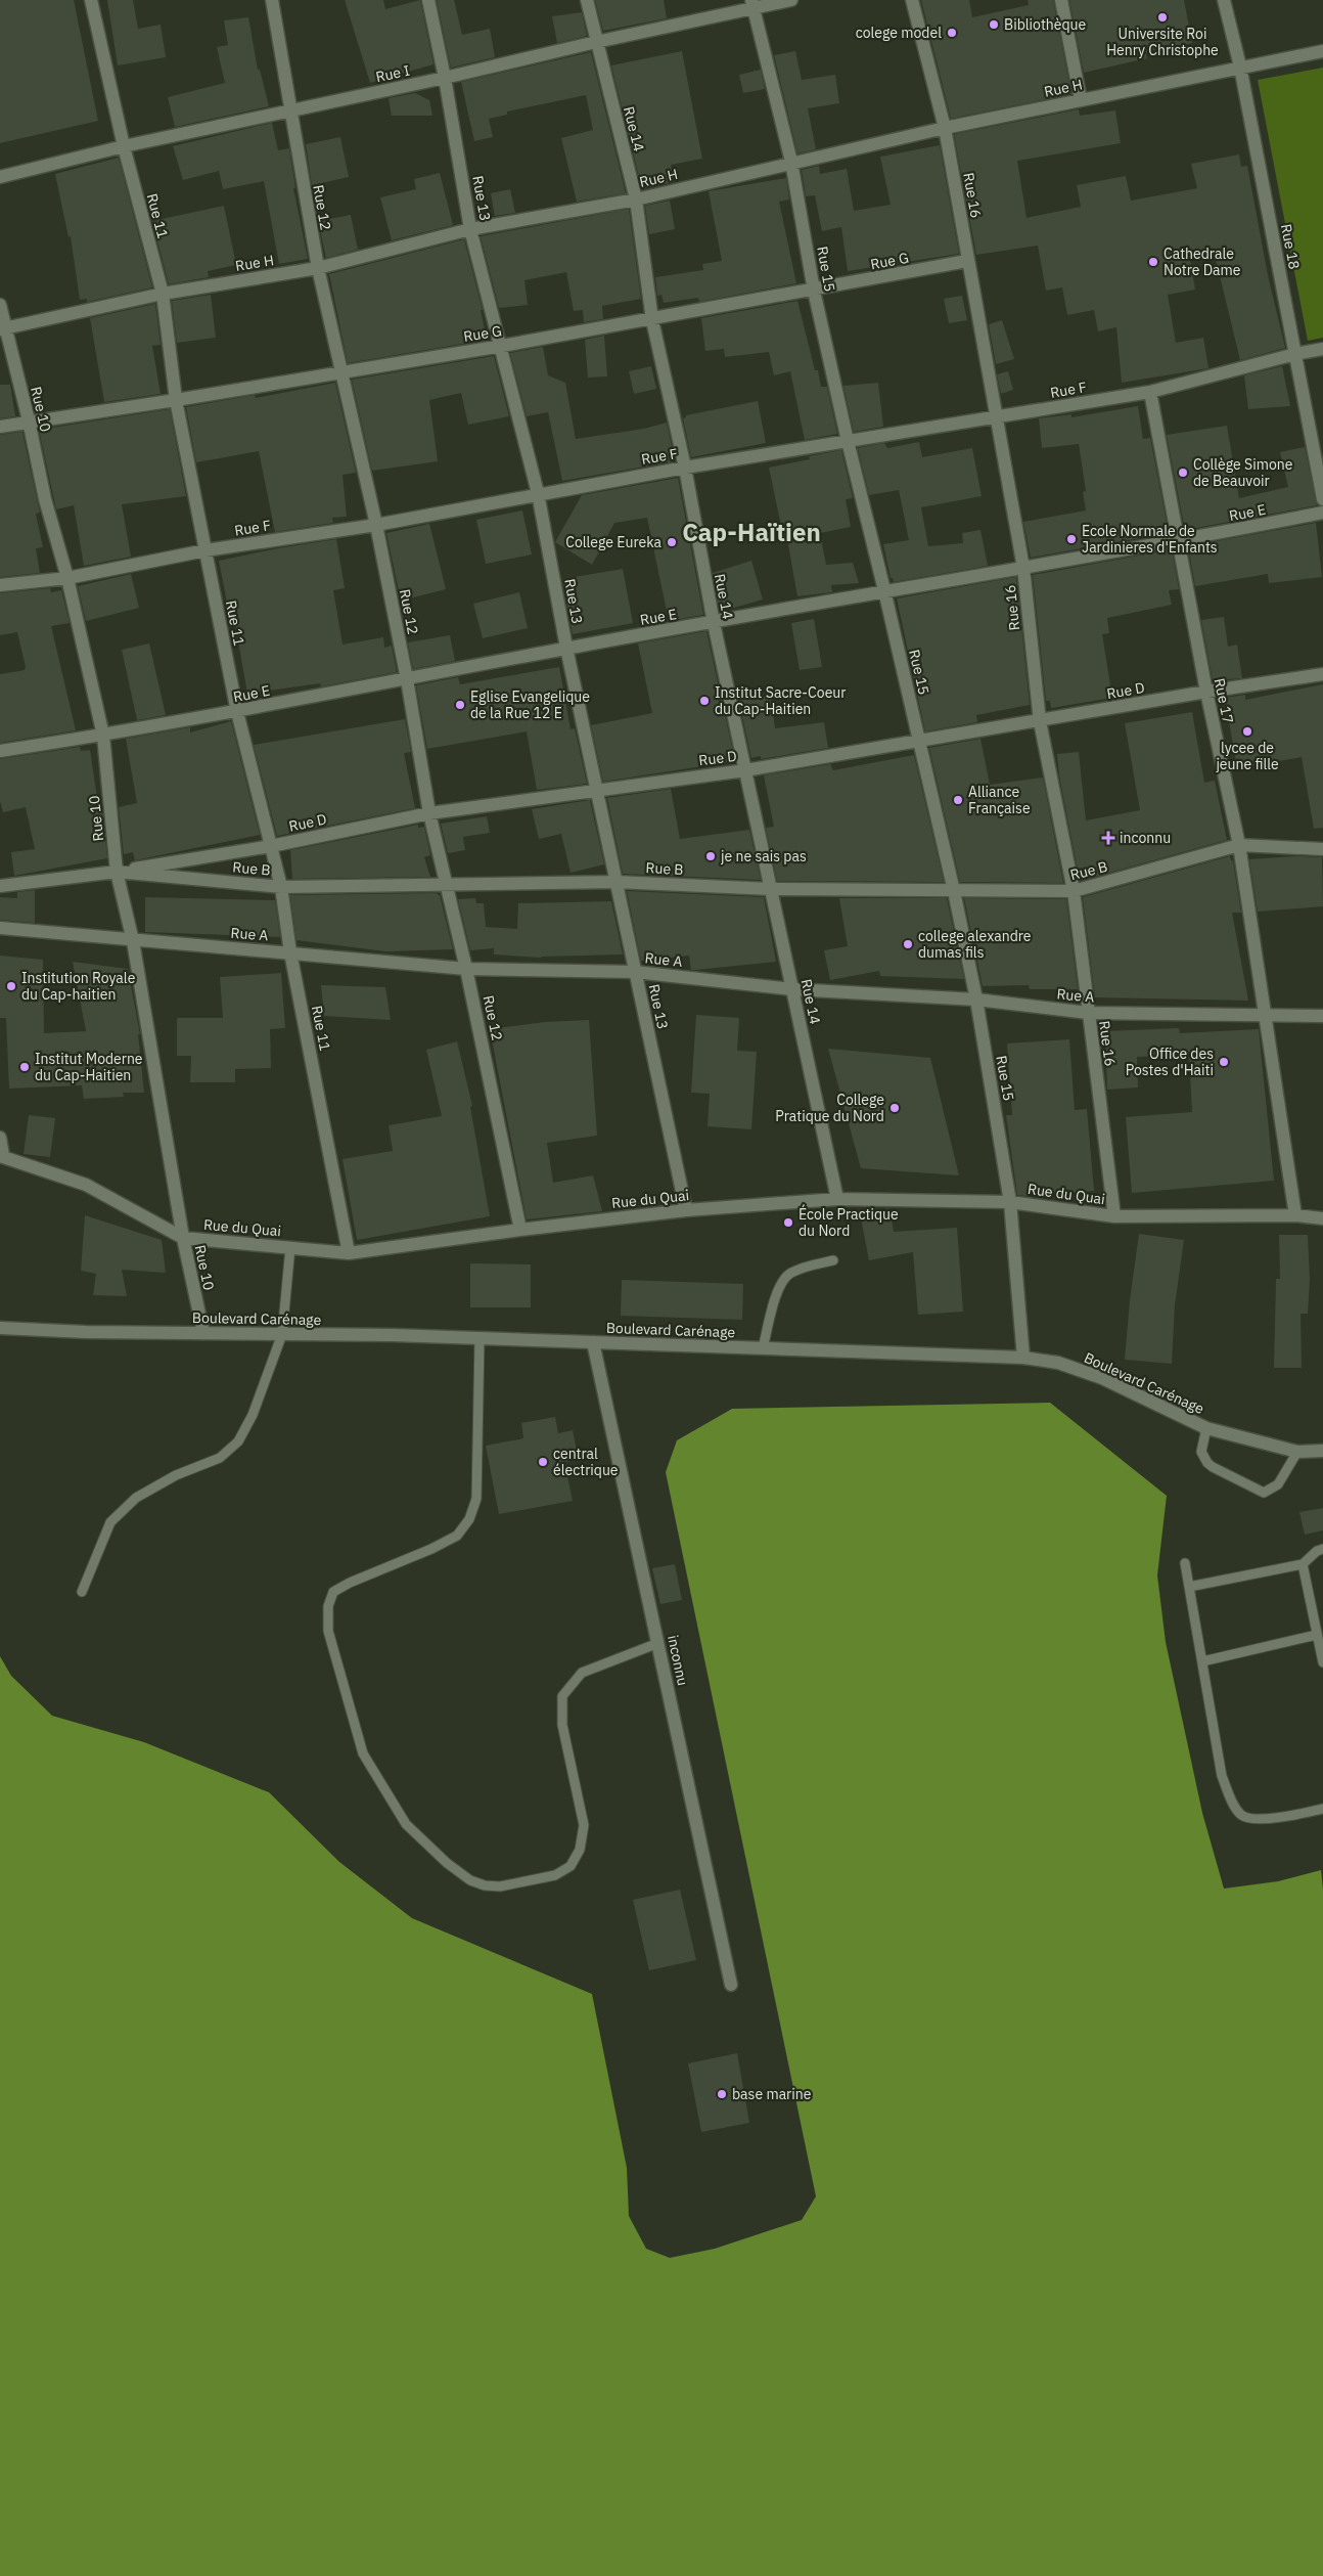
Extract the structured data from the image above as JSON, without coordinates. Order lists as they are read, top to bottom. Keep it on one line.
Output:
{"streets":{"street":["Rue I","Rue H","Rue 14","Rue 16","Rue 13","Rue 12","Rue 11","Rue 18","Rue G","Rue 15","Rue F","Rue 10","Rue E","Rue D","Rue 17","Rue B","Rue A","Rue du Quai","Boulevard Carénage","inconnu"]},"crossings":[["Rue I","Rue 14"],["Rue I","Rue 13"],["Rue I","Rue 12"],["Rue I","Rue 11"],["Rue I","Rue 15"],["Rue H","Rue 14"],["Rue H","Rue 16"],["Rue H","Rue 13"],["Rue H","Rue 12"],["Rue H","Rue 11"],["Rue H","Rue 18"],["Rue H","Rue 15"],["Rue H","Rue 10"],["Rue 14","Rue G"],["Rue 14","Rue F"],["Rue 14","Rue E"],["Rue 14","Rue D"],["Rue 14","Rue B"],["Rue 14","Rue A"],["Rue 14","Rue du Quai"],["Rue 16","Rue G"],["Rue 16","Rue F"],["Rue 16","Rue E"],["Rue 16","Rue D"],["Rue 16","Rue B"],["Rue 16","Rue A"],["Rue 16","Rue du Quai"],["Rue 13","Rue G"],["Rue 13","Rue F"],["Rue 13","Rue E"],["Rue 13","Rue D"],["Rue 13","Rue B"],["Rue 13","Rue A"],["Rue 13","Rue du Quai"],["Rue 12","Rue G"],["Rue 12","Rue F"],["Rue 12","Rue E"],["Rue 12","Rue D"],["Rue 12","Rue B"],["Rue 12","Rue A"],["Rue 12","Rue du Quai"],["Rue 11","Rue G"],["Rue 11","Rue F"],["Rue 11","Rue E"],["Rue 11","Rue D"],["Rue 11","Rue B"],["Rue 11","Rue A"],["Rue 11","Rue du Quai"],["Rue 18","Rue F"],["Rue G","Rue 15"],["Rue G","Rue 10"],["Rue 15","Rue F"],["Rue 15","Rue E"],["Rue 15","Rue D"],["Rue 15","Rue B"],["Rue 15","Rue A"],["Rue 15","Rue du Quai"],["Rue 15","Boulevard Carénage"],["Rue F","Rue 10"],["Rue F","Rue 17"],["Rue 10","Rue E"],["Rue 10","Rue D"],["Rue 10","Rue B"],["Rue 10","Rue A"],["Rue 10","Rue du Quai"],["Rue 10","Boulevard Carénage"],["Rue E","Rue 17"],["Rue D","Rue 17"],["Rue D","Rue B"],["Rue 17","Rue B"],["Rue 17","Rue A"],["Boulevard Carénage","inconnu"]],"districts":["Cap-Haïtien"],"places":{"other":["Universite Roi Henry Christophe","Bibliothèque","colege model","Cathedrale Notre Dame","Collège Simone de Beauvoir","Ecole Normale de Jardinieres d'Enfants","College Eureka","Institut Sacre-Coeur du Cap-Haitien","Eglise Evangelique de la Rue 12 E","lycee de jeune fille","Alliance Française","je ne sais pas","college alexandre dumas fils","Institution Royale du Cap-haitien","Office des Postes d'Haiti","Institut Moderne du Cap-Haitien","College Pratique du Nord","École Practique du Nord","central électrique","base marine"],"health":["inconnu"]}}
